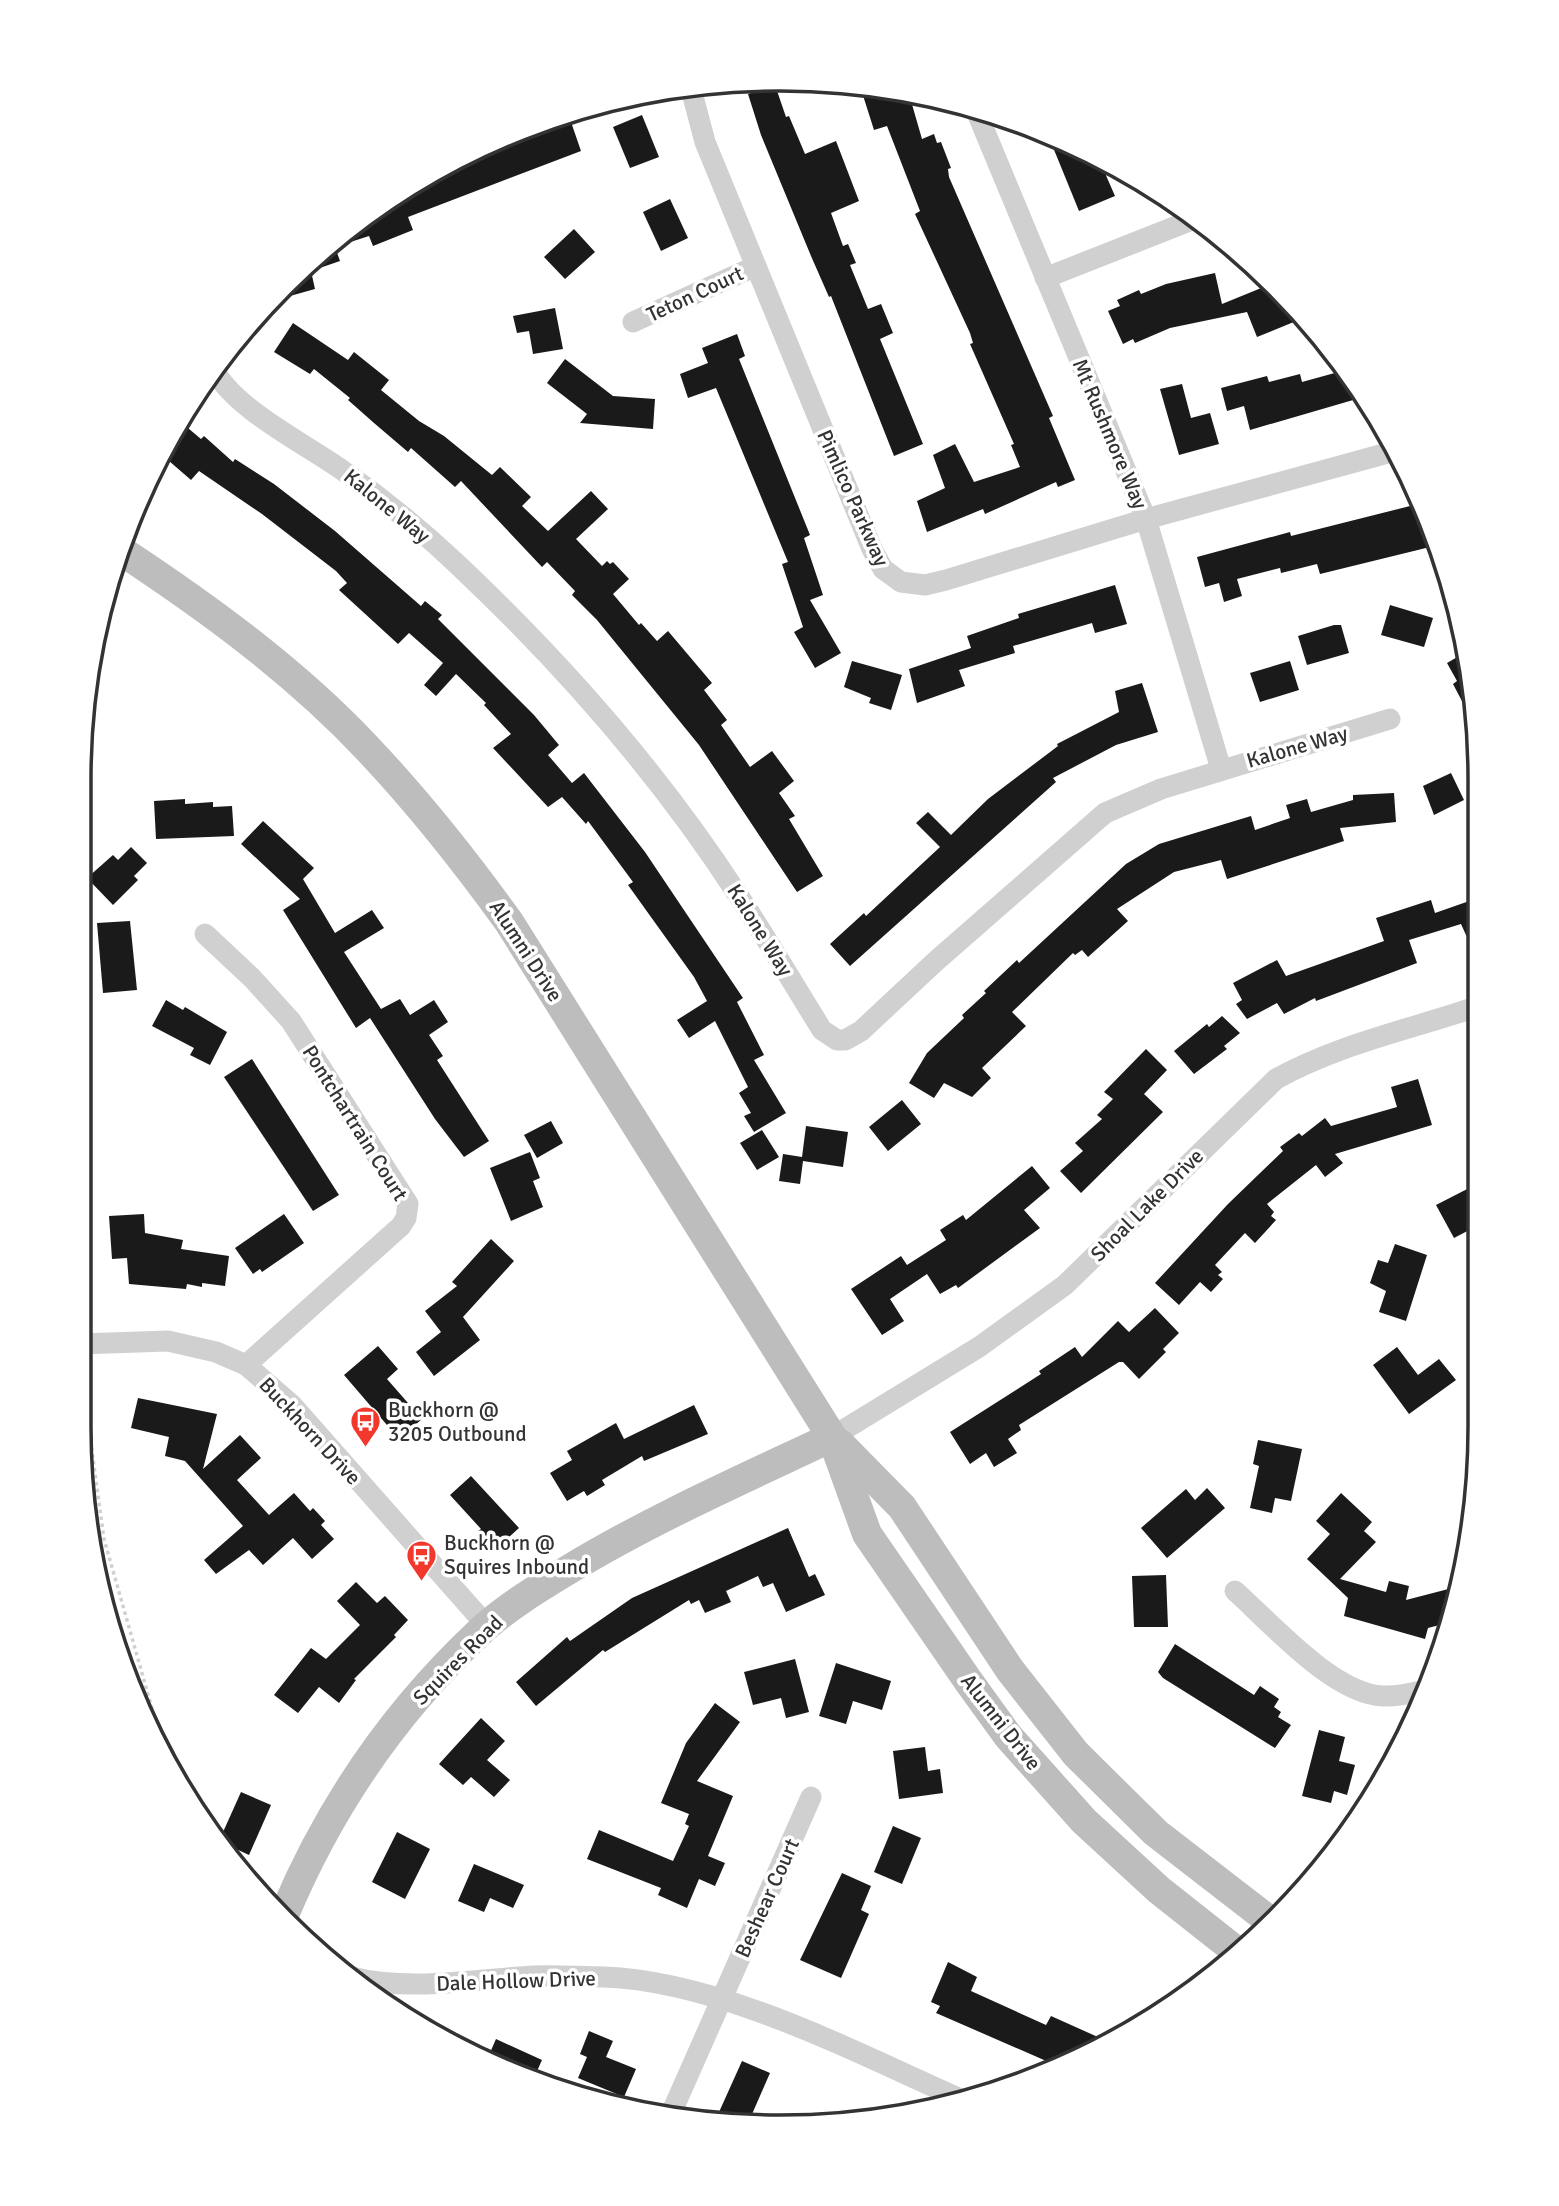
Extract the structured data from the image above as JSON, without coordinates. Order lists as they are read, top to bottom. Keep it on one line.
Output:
{"streets":{"street":["Teton Court","Mt Rushmore Way","Pimlico Parkway","Kalone Way","Alumni Drive","Pontchartrain Court","Shoal Lake Drive","Buckhorn Drive","Squires Road","Beshear Court","Dale Hollow Drive"]},"crossings":[["Teton Court","Pimlico Parkway"],["Mt Rushmore Way","Pimlico Parkway"],["Mt Rushmore Way","Kalone Way"],["Alumni Drive","Shoal Lake Drive"],["Alumni Drive","Squires Road"],["Pontchartrain Court","Buckhorn Drive"],["Shoal Lake Drive","Squires Road"],["Buckhorn Drive","Squires Road"],["Beshear Court","Dale Hollow Drive"]],"places":{"bus stop":["Buckhorn @ 3205 Outbound","Buckhorn @ Squires Inbound"]}}
